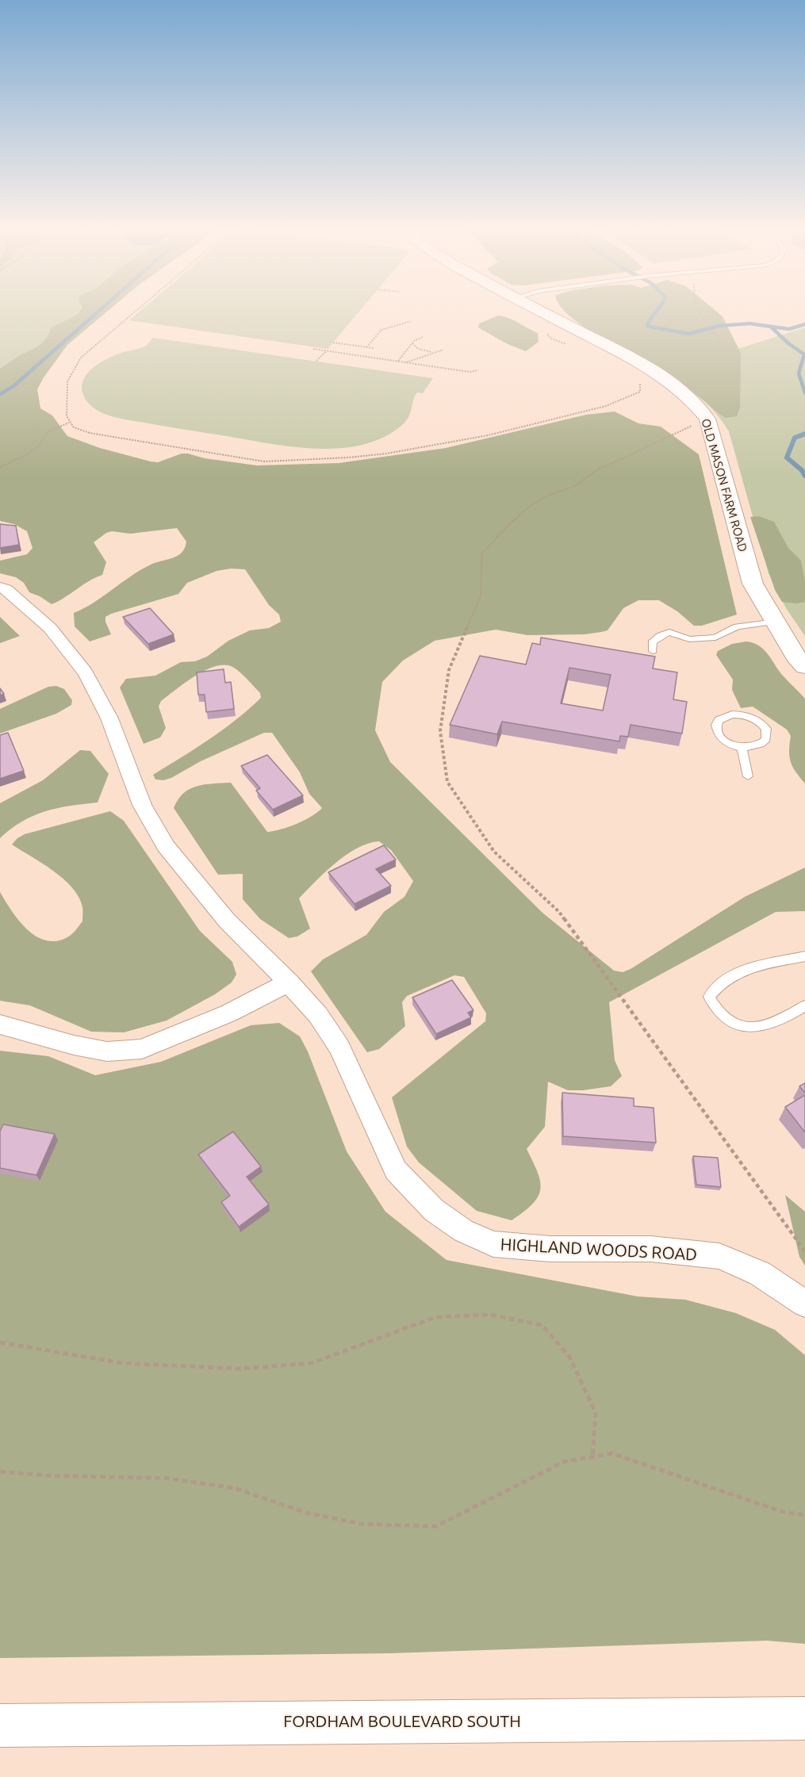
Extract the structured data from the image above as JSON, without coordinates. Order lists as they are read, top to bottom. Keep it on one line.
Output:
{"streets":{"main road":["OLD MASON FARM ROAD","FORDHAM BOULEVARD SOUTH"],"street":["HIGHLAND WOODS ROAD"]}}
